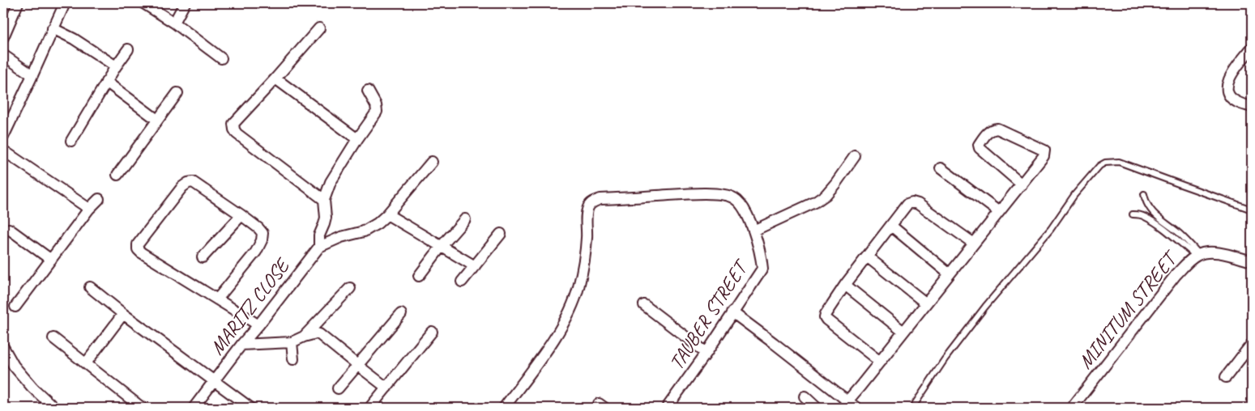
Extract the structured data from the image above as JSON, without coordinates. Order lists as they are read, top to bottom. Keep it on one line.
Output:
{"streets":{"street":["MARITZ CLOSE","MINITUM STREET","TAUBER STREET"]}}
